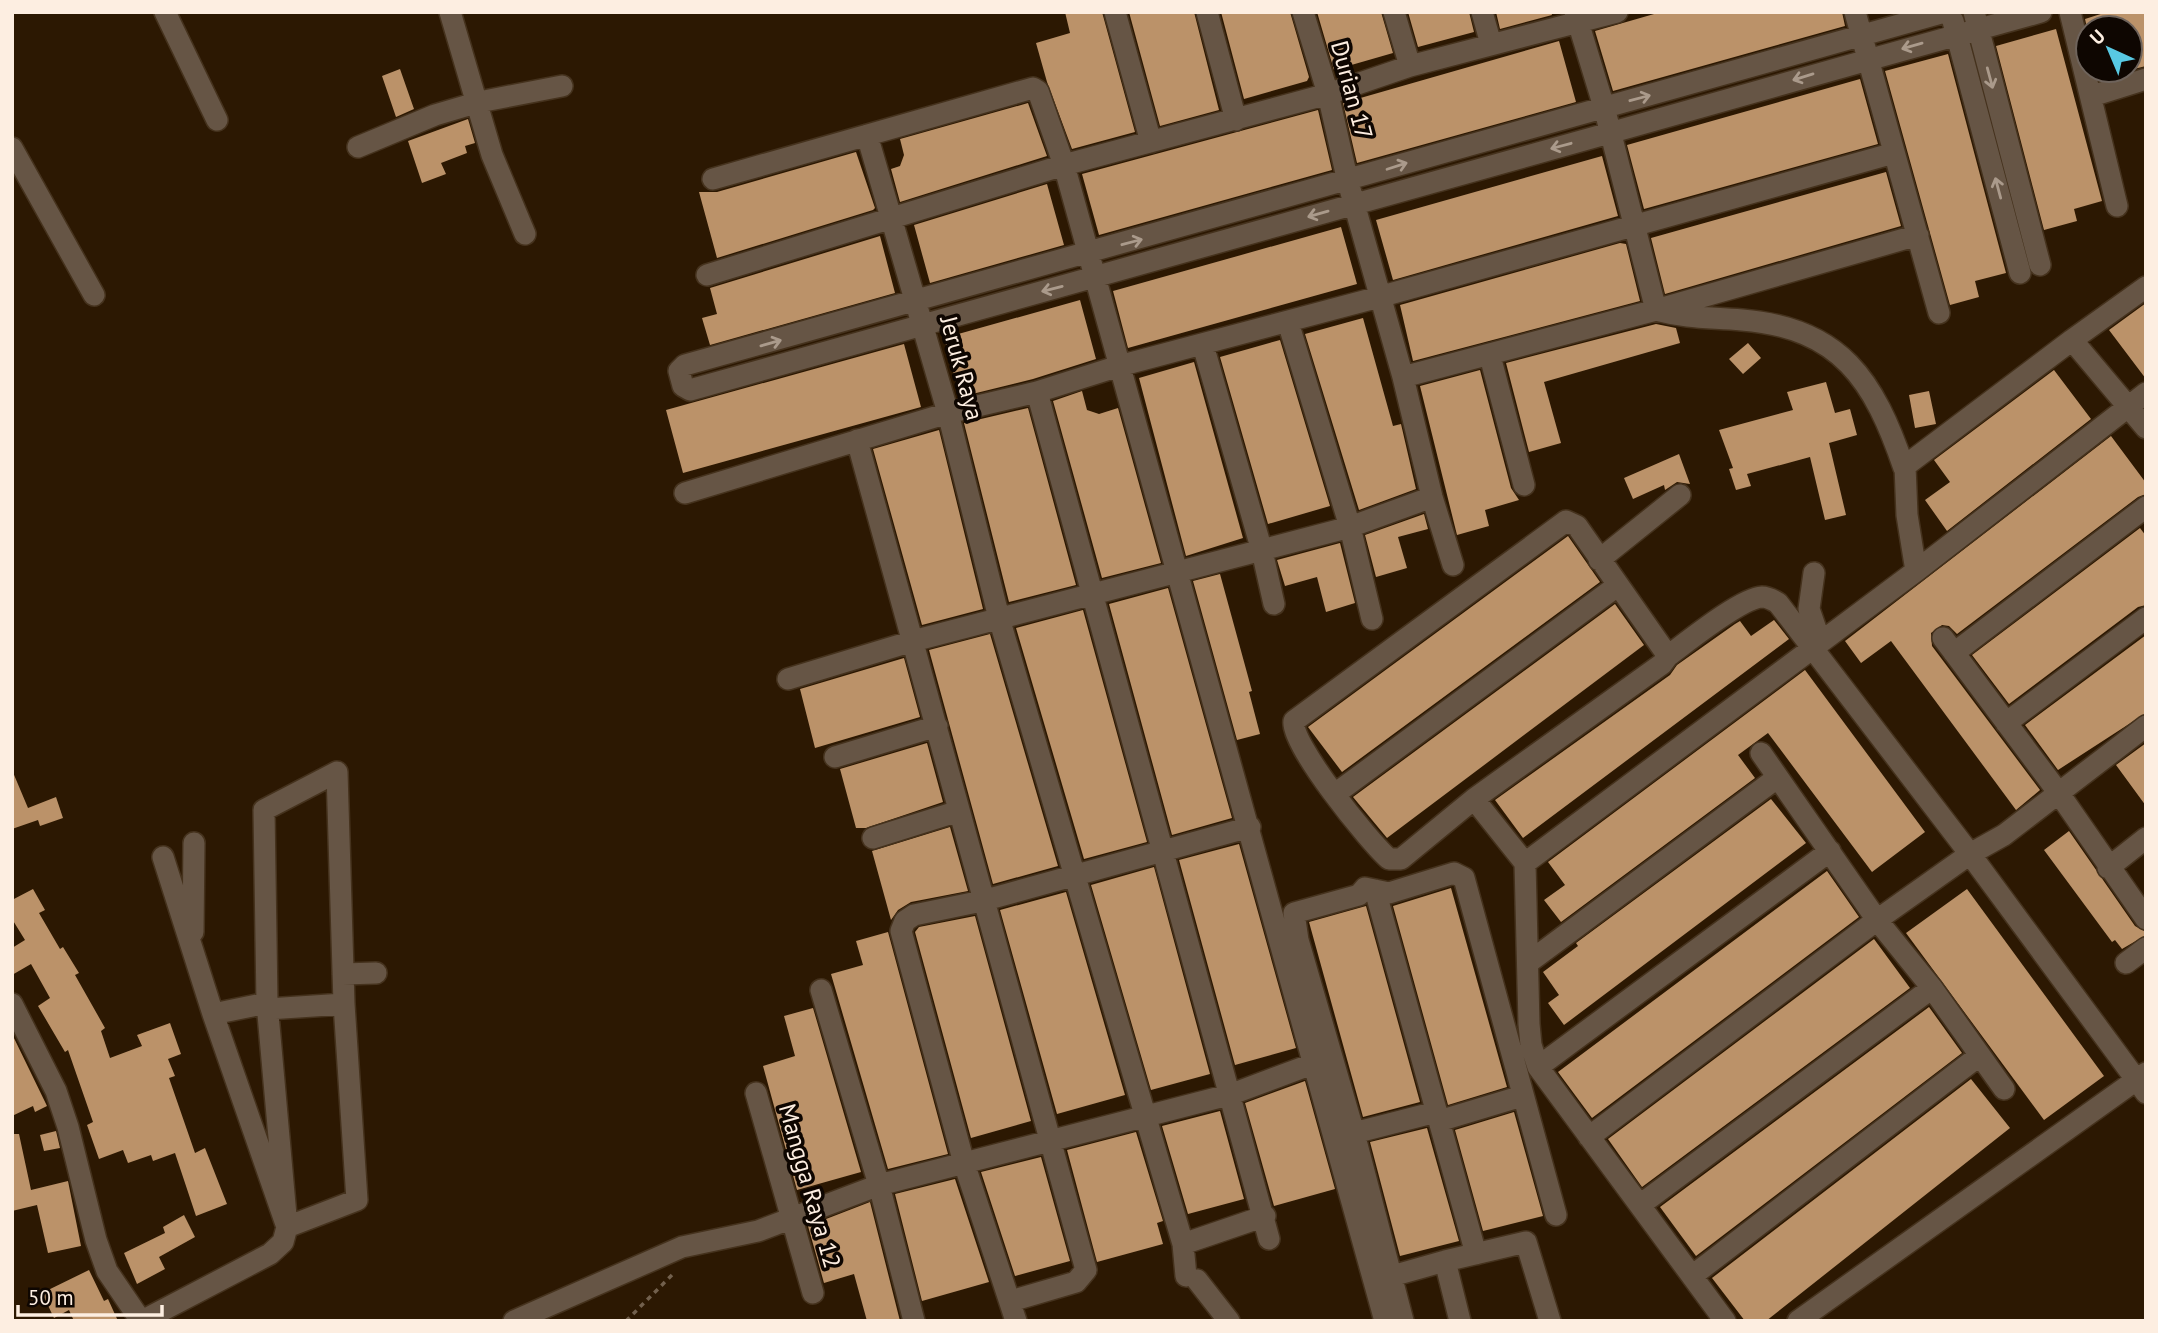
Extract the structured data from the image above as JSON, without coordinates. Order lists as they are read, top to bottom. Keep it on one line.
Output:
{"streets":{"street":["Durian 17","Jeruk Raya","Mangga Raya 12"]},"scale_bar":"50 m","north":"top left"}
